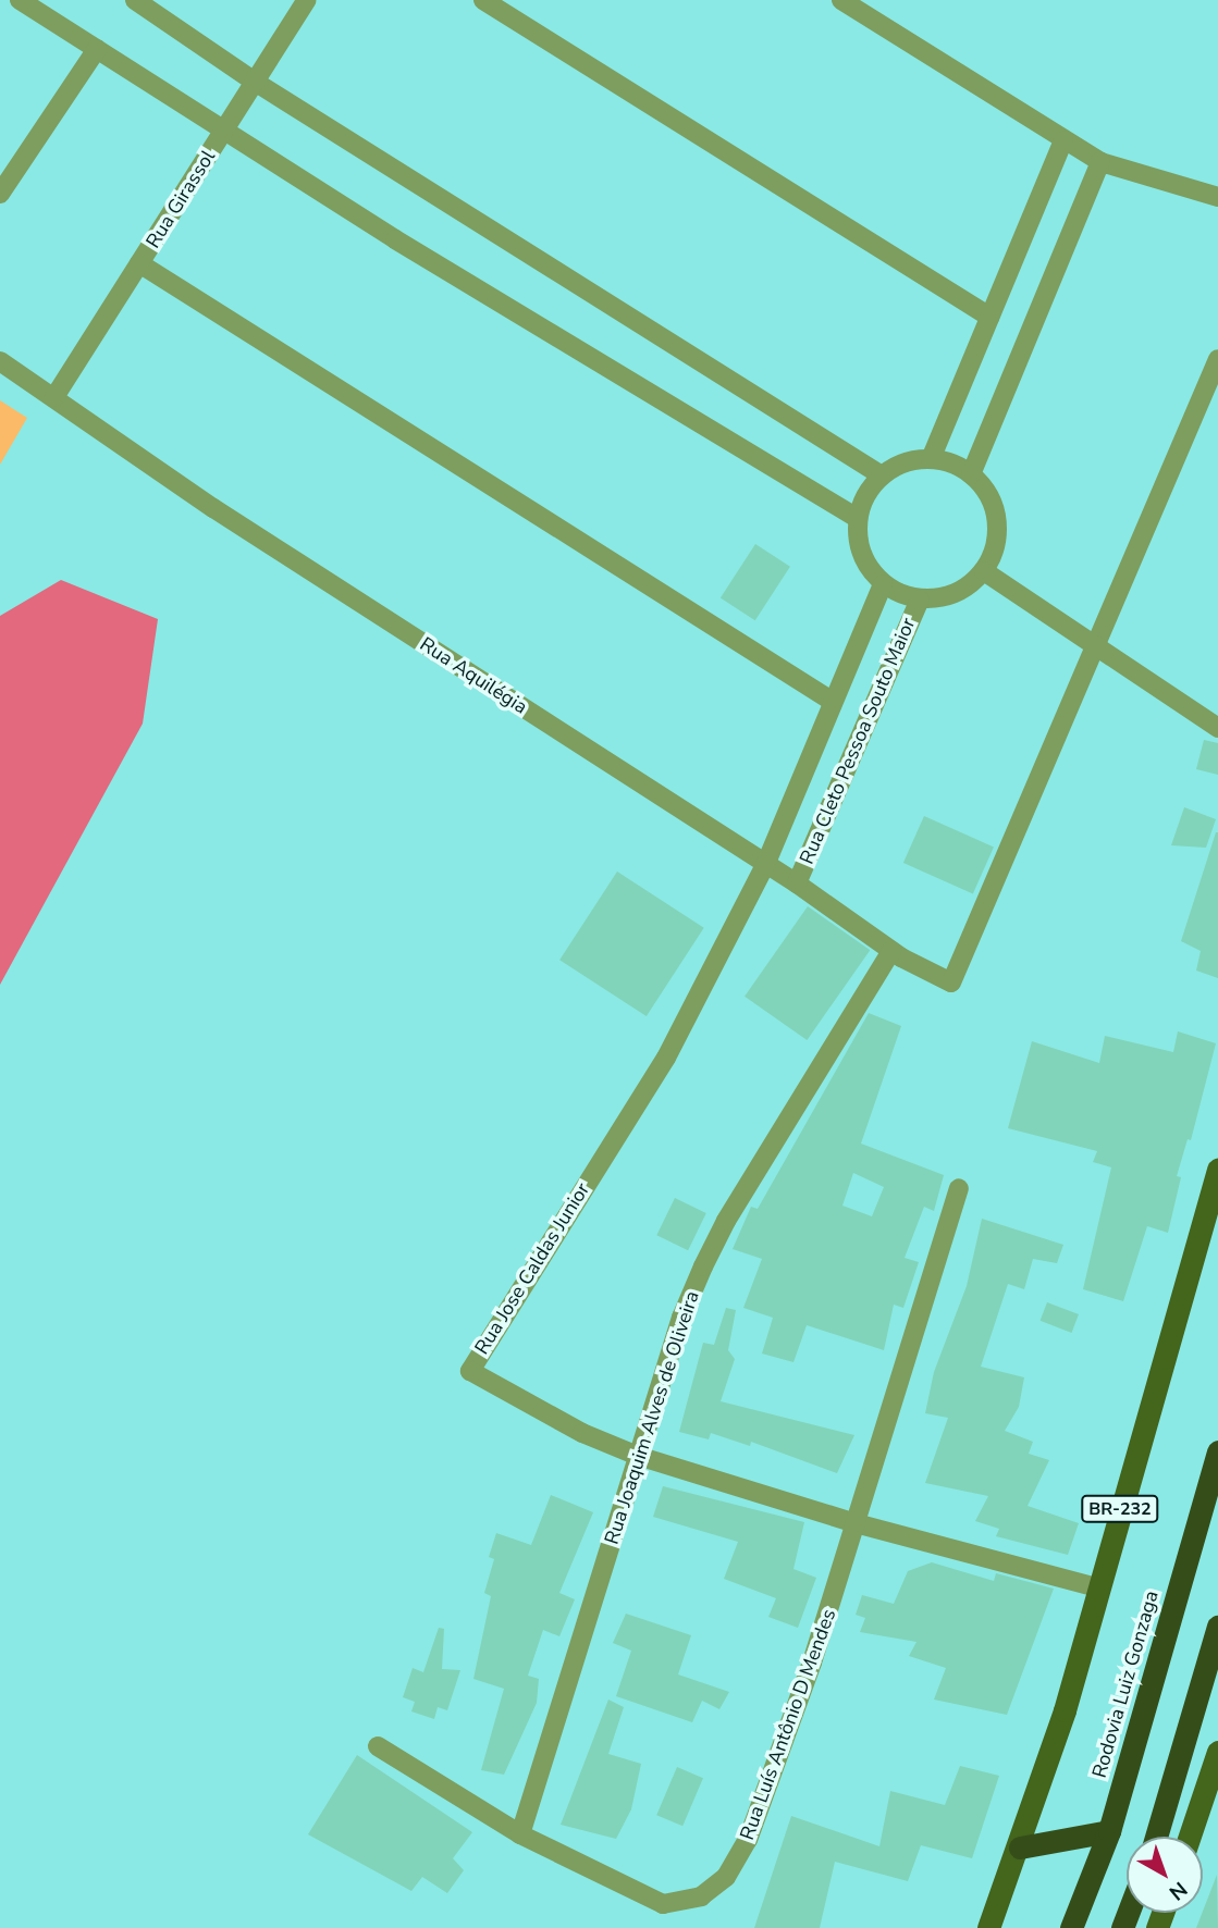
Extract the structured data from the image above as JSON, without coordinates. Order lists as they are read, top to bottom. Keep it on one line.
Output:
{"streets":{"highway":["Rodovia Luiz Gonzaga"],"main road":["BR-232"],"street":["Rua Girassol","Rua Aquilégia","Rua Cleto Pessoa Souto Maior","Rua Jose Caldas Junior","Rua Joaquim Alves de Oliveira","Rua Luís Antônio D Mendes"]},"crossings":[["Rua Girassol","Rua Aquilégia"],["Rua Aquilégia","Rua Cleto Pessoa Souto Maior"],["Rua Aquilégia","Rua Jose Caldas Junior"],["Rua Aquilégia","Rua Joaquim Alves de Oliveira"],["Rua Cleto Pessoa Souto Maior","Rua Jose Caldas Junior"],["Rua Jose Caldas Junior","Rua Joaquim Alves de Oliveira"],["Rua Jose Caldas Junior","BR-232"],["Rua Jose Caldas Junior","Rua Luís Antônio D Mendes"],["Rua Joaquim Alves de Oliveira","Rua Luís Antônio D Mendes"]],"north":"bottom right"}
